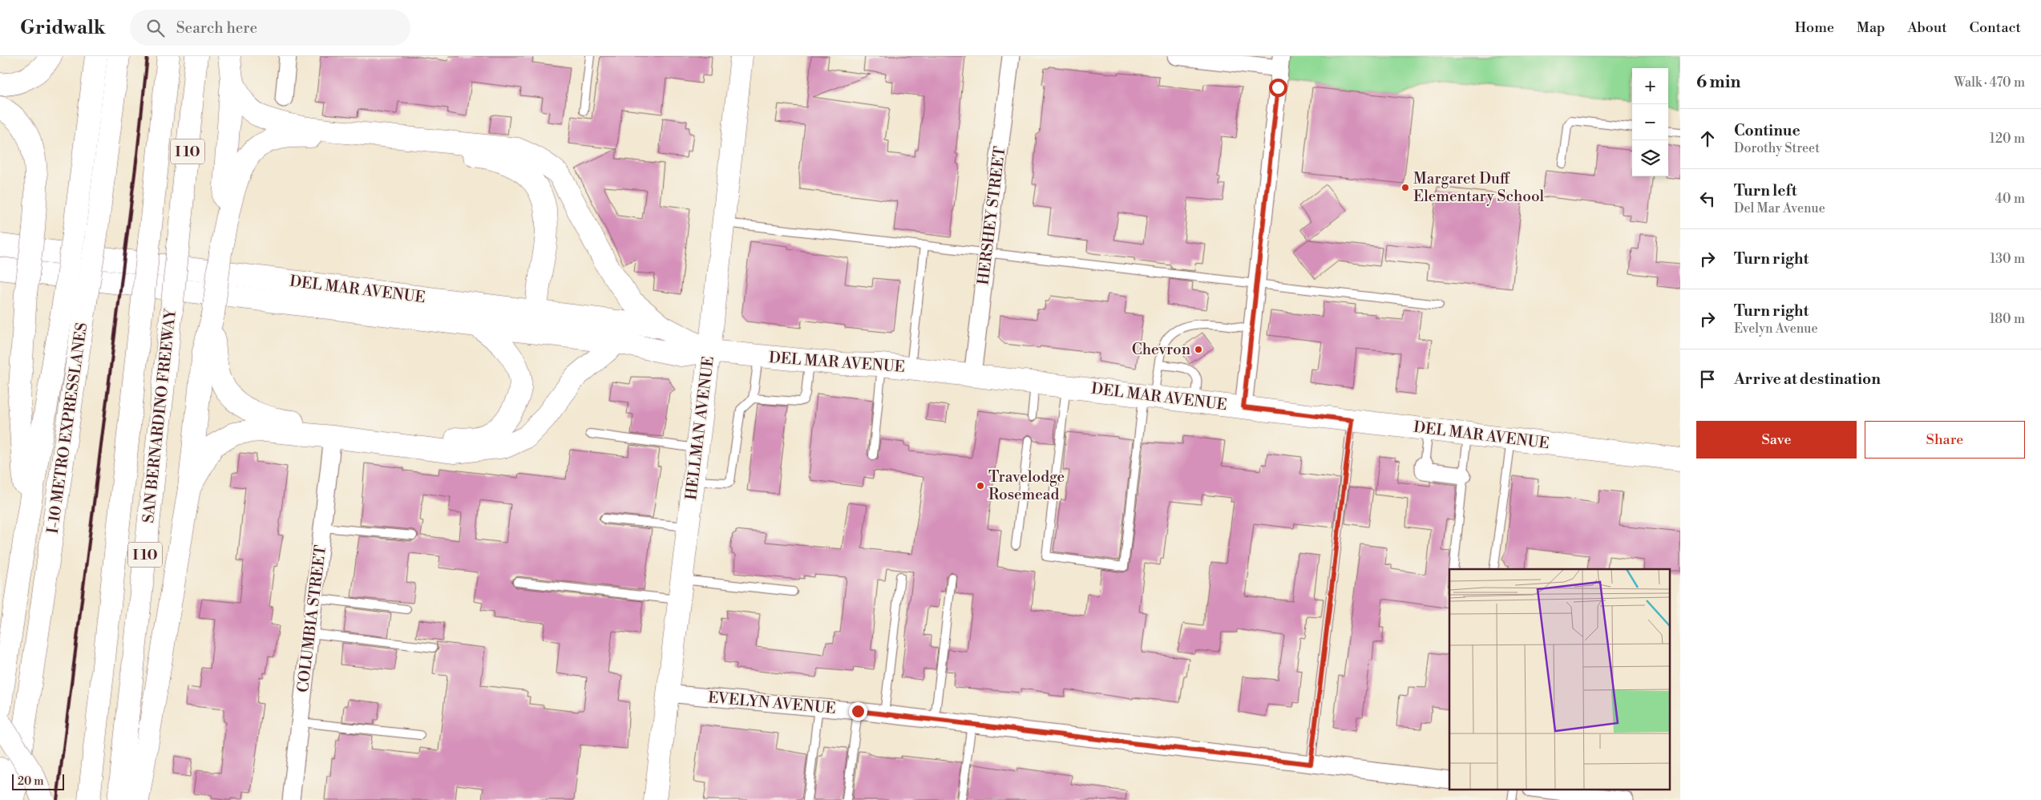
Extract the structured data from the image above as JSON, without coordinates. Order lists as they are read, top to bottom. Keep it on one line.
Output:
{"streets":{"main road":["I 10","DEL MAR AVENUE","SAN BERNARDINO FREEWAY","I-10 METRO EXPRESSLANES","HELLMAN AVENUE"],"street":["HERSHEY STREET","COLUMBIA STREET","EVELYN AVENUE"]},"crossings":[["HERSHEY STREET","DEL MAR AVENUE"],["DEL MAR AVENUE","HELLMAN AVENUE"],["HELLMAN AVENUE","EVELYN AVENUE"]],"places":["Margaret Duff Elementary School","Chevron","Travelodge Rosemead"],"scale_bar":"20 m","page":{"header":"Gridwalk","search":"Search here","nav":["Home","Map","About","Contact"],"heading":["6 min","Walk · 470 m"],"map_buttons":["+","−"],"list":[["Continue","Dorothy Street","120 m"],["Turn left","Del Mar Avenue","40 m"],["Turn right","130 m"],["Turn right","Evelyn Avenue","180 m"],"Arrive at destination"],"buttons":["Save","Share"],"scale":"20 m"}}
